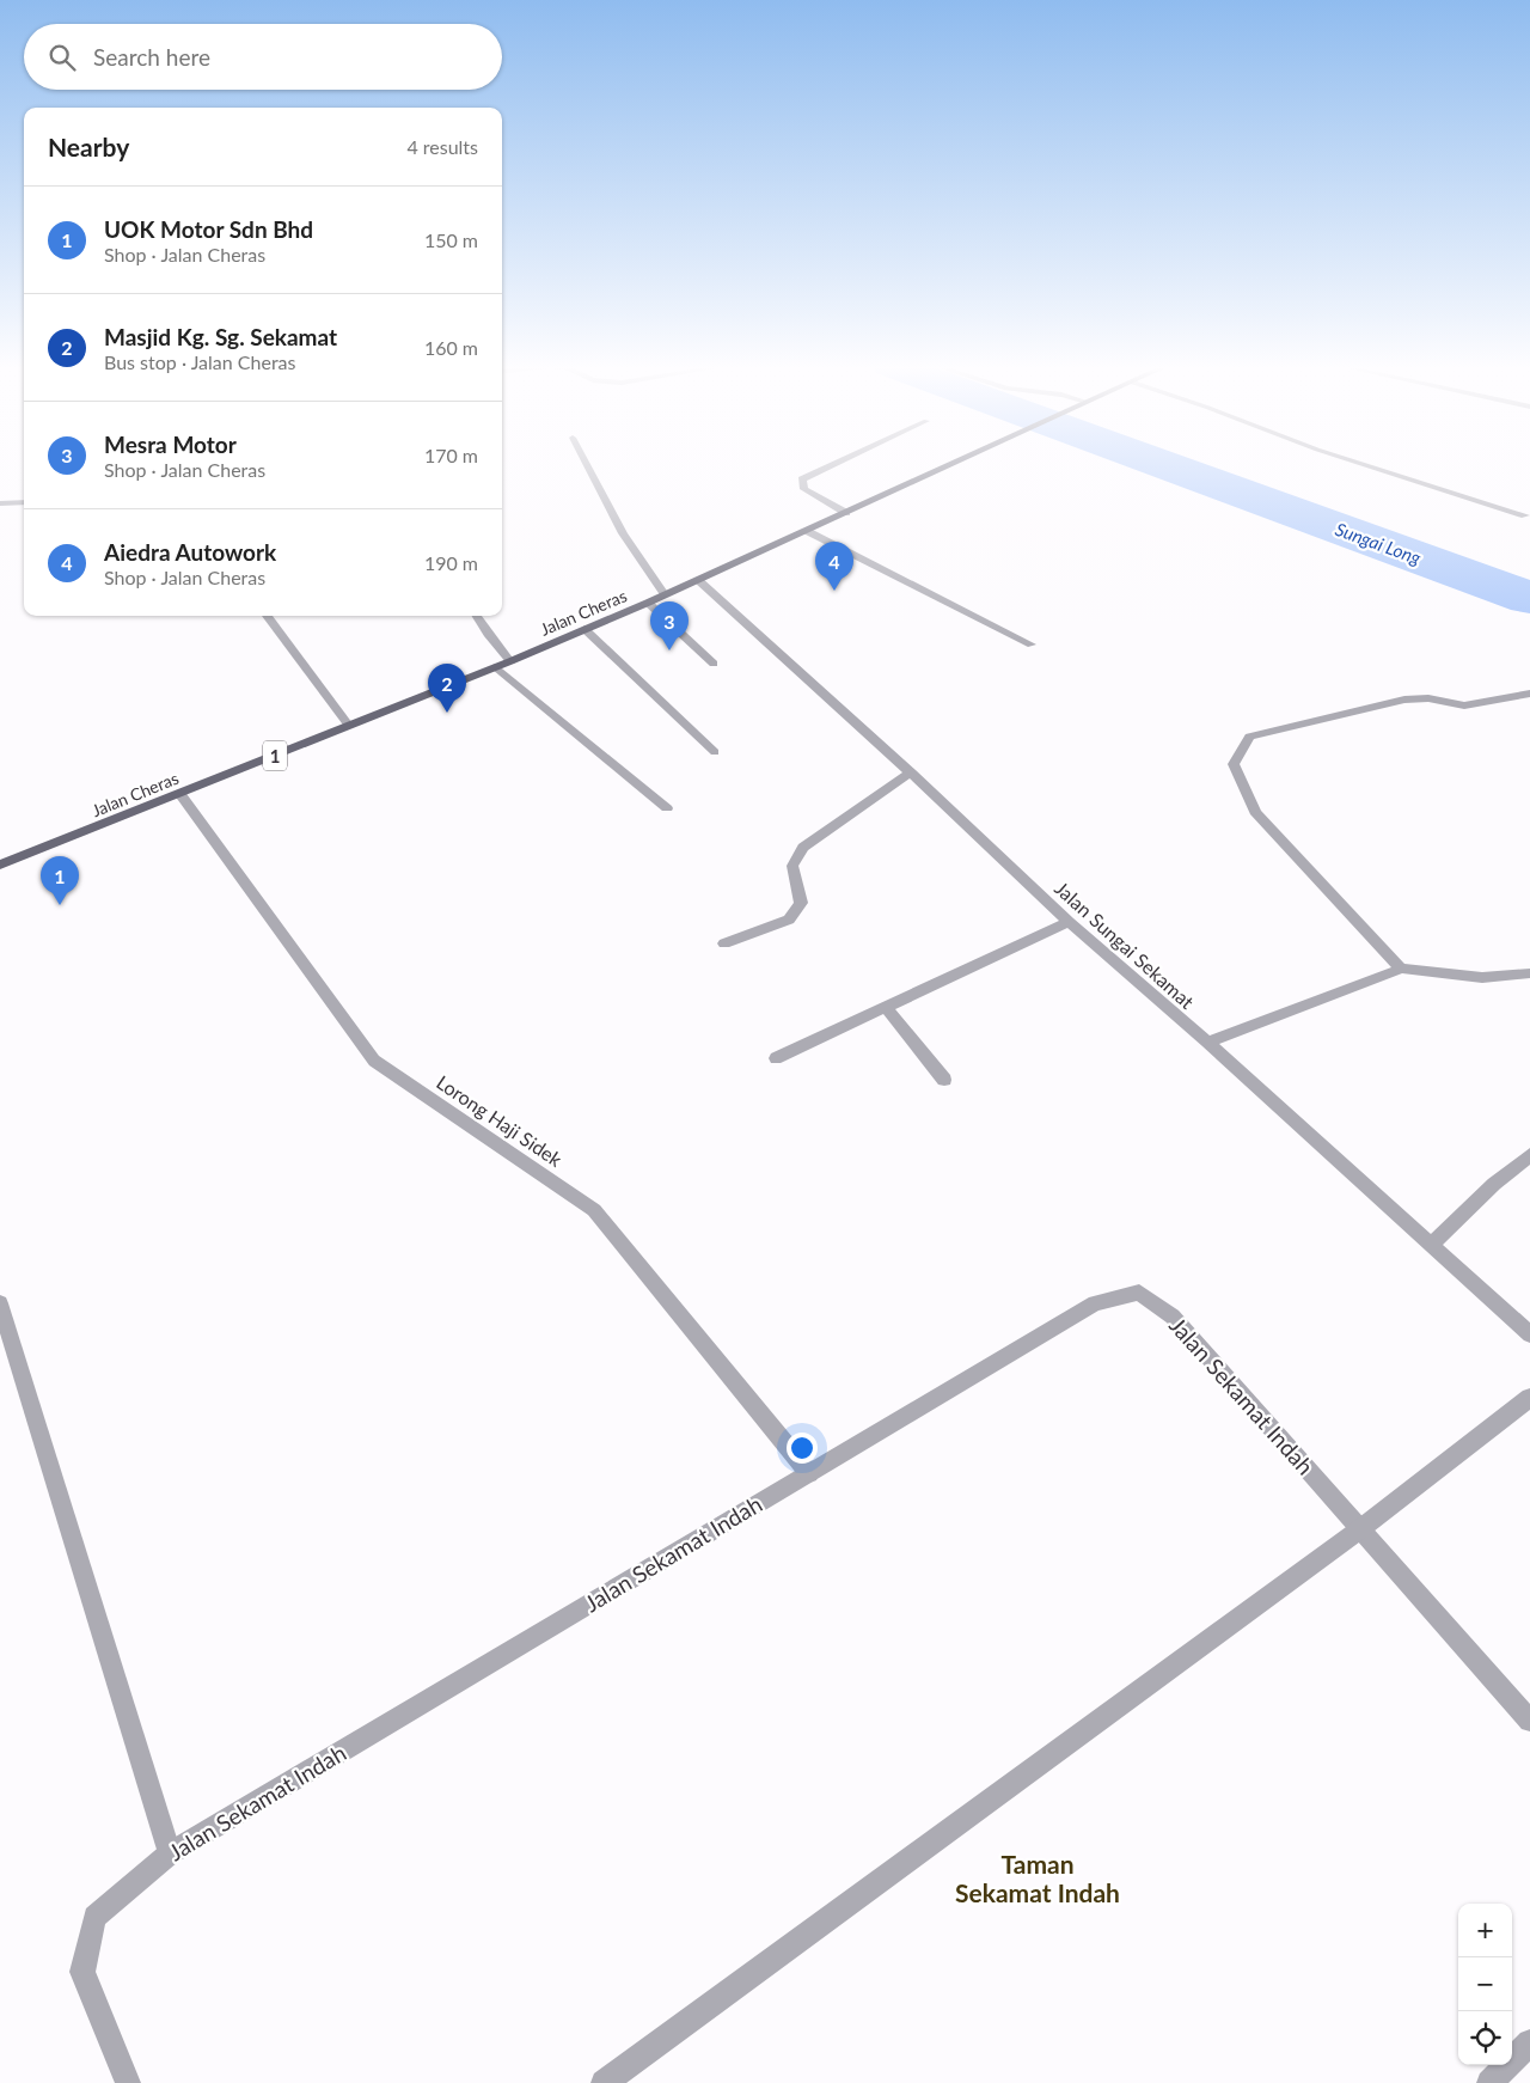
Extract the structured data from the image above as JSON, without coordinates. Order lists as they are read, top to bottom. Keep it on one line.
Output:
{"streets":{"main road":["Jalan Cheras","1"],"street":["Jalan Sungai Sekamat","Lorong Haji Sidek","Jalan Sekamat Indah"]},"crossings":[["Jalan Cheras","Jalan Sungai Sekamat"],["Jalan Cheras","Lorong Haji Sidek"],["Lorong Haji Sidek","Jalan Sekamat Indah"]],"districts":["Taman Sekamat Indah"],"water":["Sungai Long"],"page":{"search":"Search here","heading":["Nearby","4 results"],"list":[{"mark":"1","name":"UOK Motor Sdn Bhd","note":"Shop · Jalan Cheras","value":"150 m"},{"mark":"2","name":"Masjid Kg. Sg. Sekamat","note":"Bus stop · Jalan Cheras","value":"160 m"},{"mark":"3","name":"Mesra Motor","note":"Shop · Jalan Cheras","value":"170 m"},{"mark":"4","name":"Aiedra Autowork","note":"Shop · Jalan Cheras","value":"190 m"}],"pins":["4","3","2","1"],"map_buttons":["+","−"]}}
